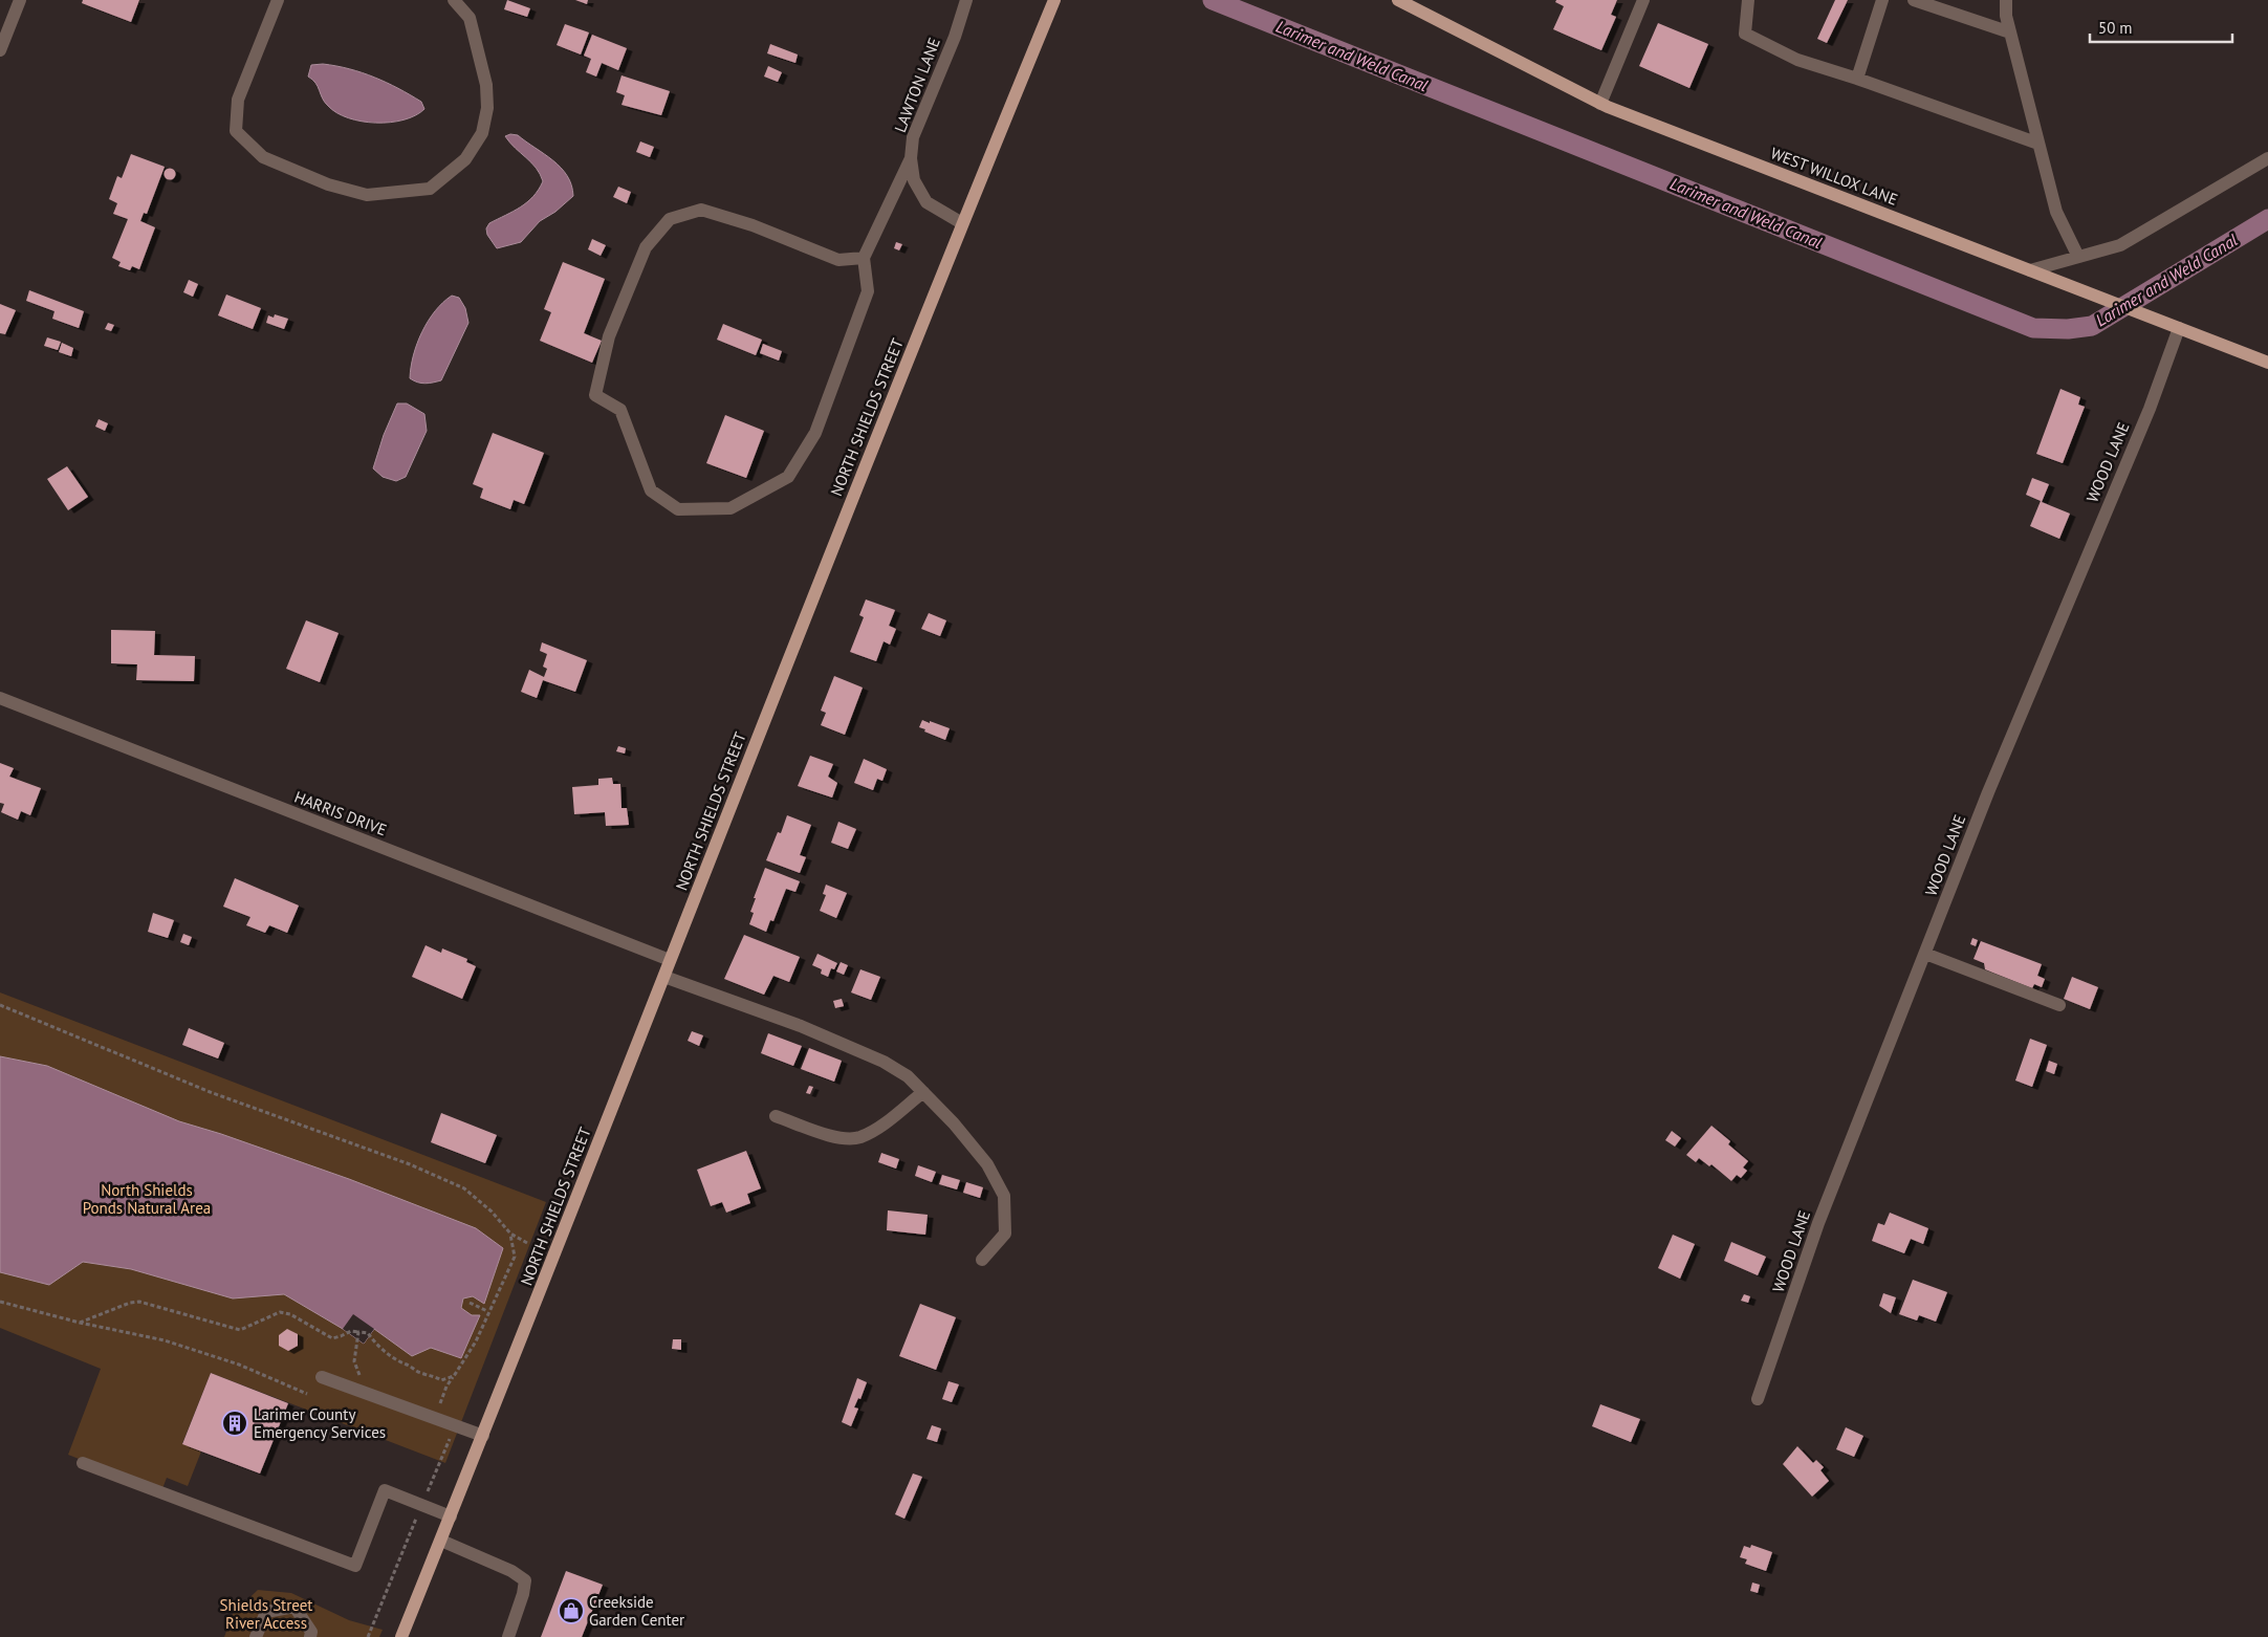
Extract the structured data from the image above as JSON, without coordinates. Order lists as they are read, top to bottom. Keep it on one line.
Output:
{"streets":{"main road":["WEST WILLOX LANE","NORTH SHIELDS STREET"],"street":["LAWTON LANE","WOOD LANE","HARRIS DRIVE"]},"crossings":[["LAWTON LANE","NORTH SHIELDS STREET"],["WEST WILLOX LANE","WOOD LANE"],["NORTH SHIELDS STREET","HARRIS DRIVE"]],"water":["Larimer and Weld Canal"],"parks":["North Shields Ponds Natural Area","Shields Street River Access"],"places":{"building":["Larimer County Emergency Services"],"shop":["Creekside Garden Center"]},"scale_bar":"50 m"}
